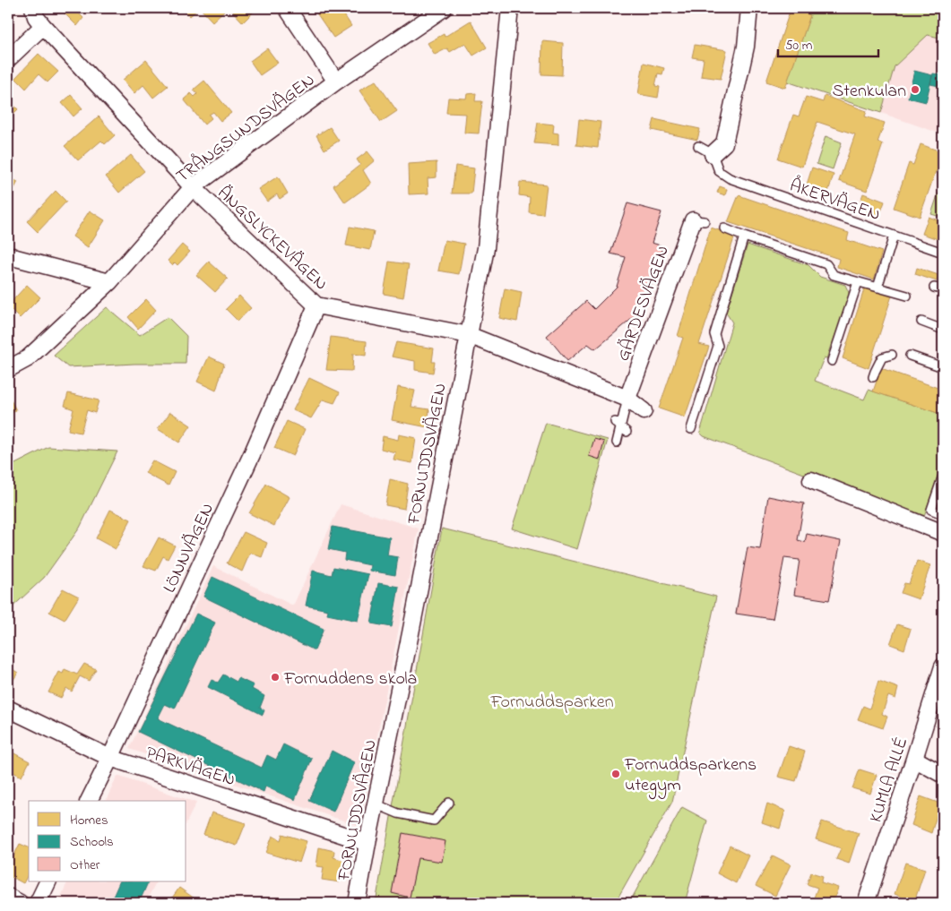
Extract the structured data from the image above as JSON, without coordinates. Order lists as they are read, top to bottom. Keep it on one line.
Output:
{"streets":{"street":["TRÅNGSUNDSVÄGEN","ÄNGSLYCKEVÄGEN","GÄRDESVÄGEN","FORNUDDSVÄGEN","LÖNNVÄGEN","PARKVÄGEN","KUMLA ALLÉ"],"lane":["ÅKERVÄGEN"]},"crossings":[["TRÅNGSUNDSVÄGEN","ÄNGSLYCKEVÄGEN"],["ÄNGSLYCKEVÄGEN","FORNUDDSVÄGEN"],["ÄNGSLYCKEVÄGEN","LÖNNVÄGEN"],["FORNUDDSVÄGEN","PARKVÄGEN"],["LÖNNVÄGEN","PARKVÄGEN"]],"parks":["Fornuddsparken"],"places":["Stenkulan","Fornuddens skola","Fornuddsparkens utegym"],"legend":["Homes","Schools","Other"],"scale_bar":"50 m"}
